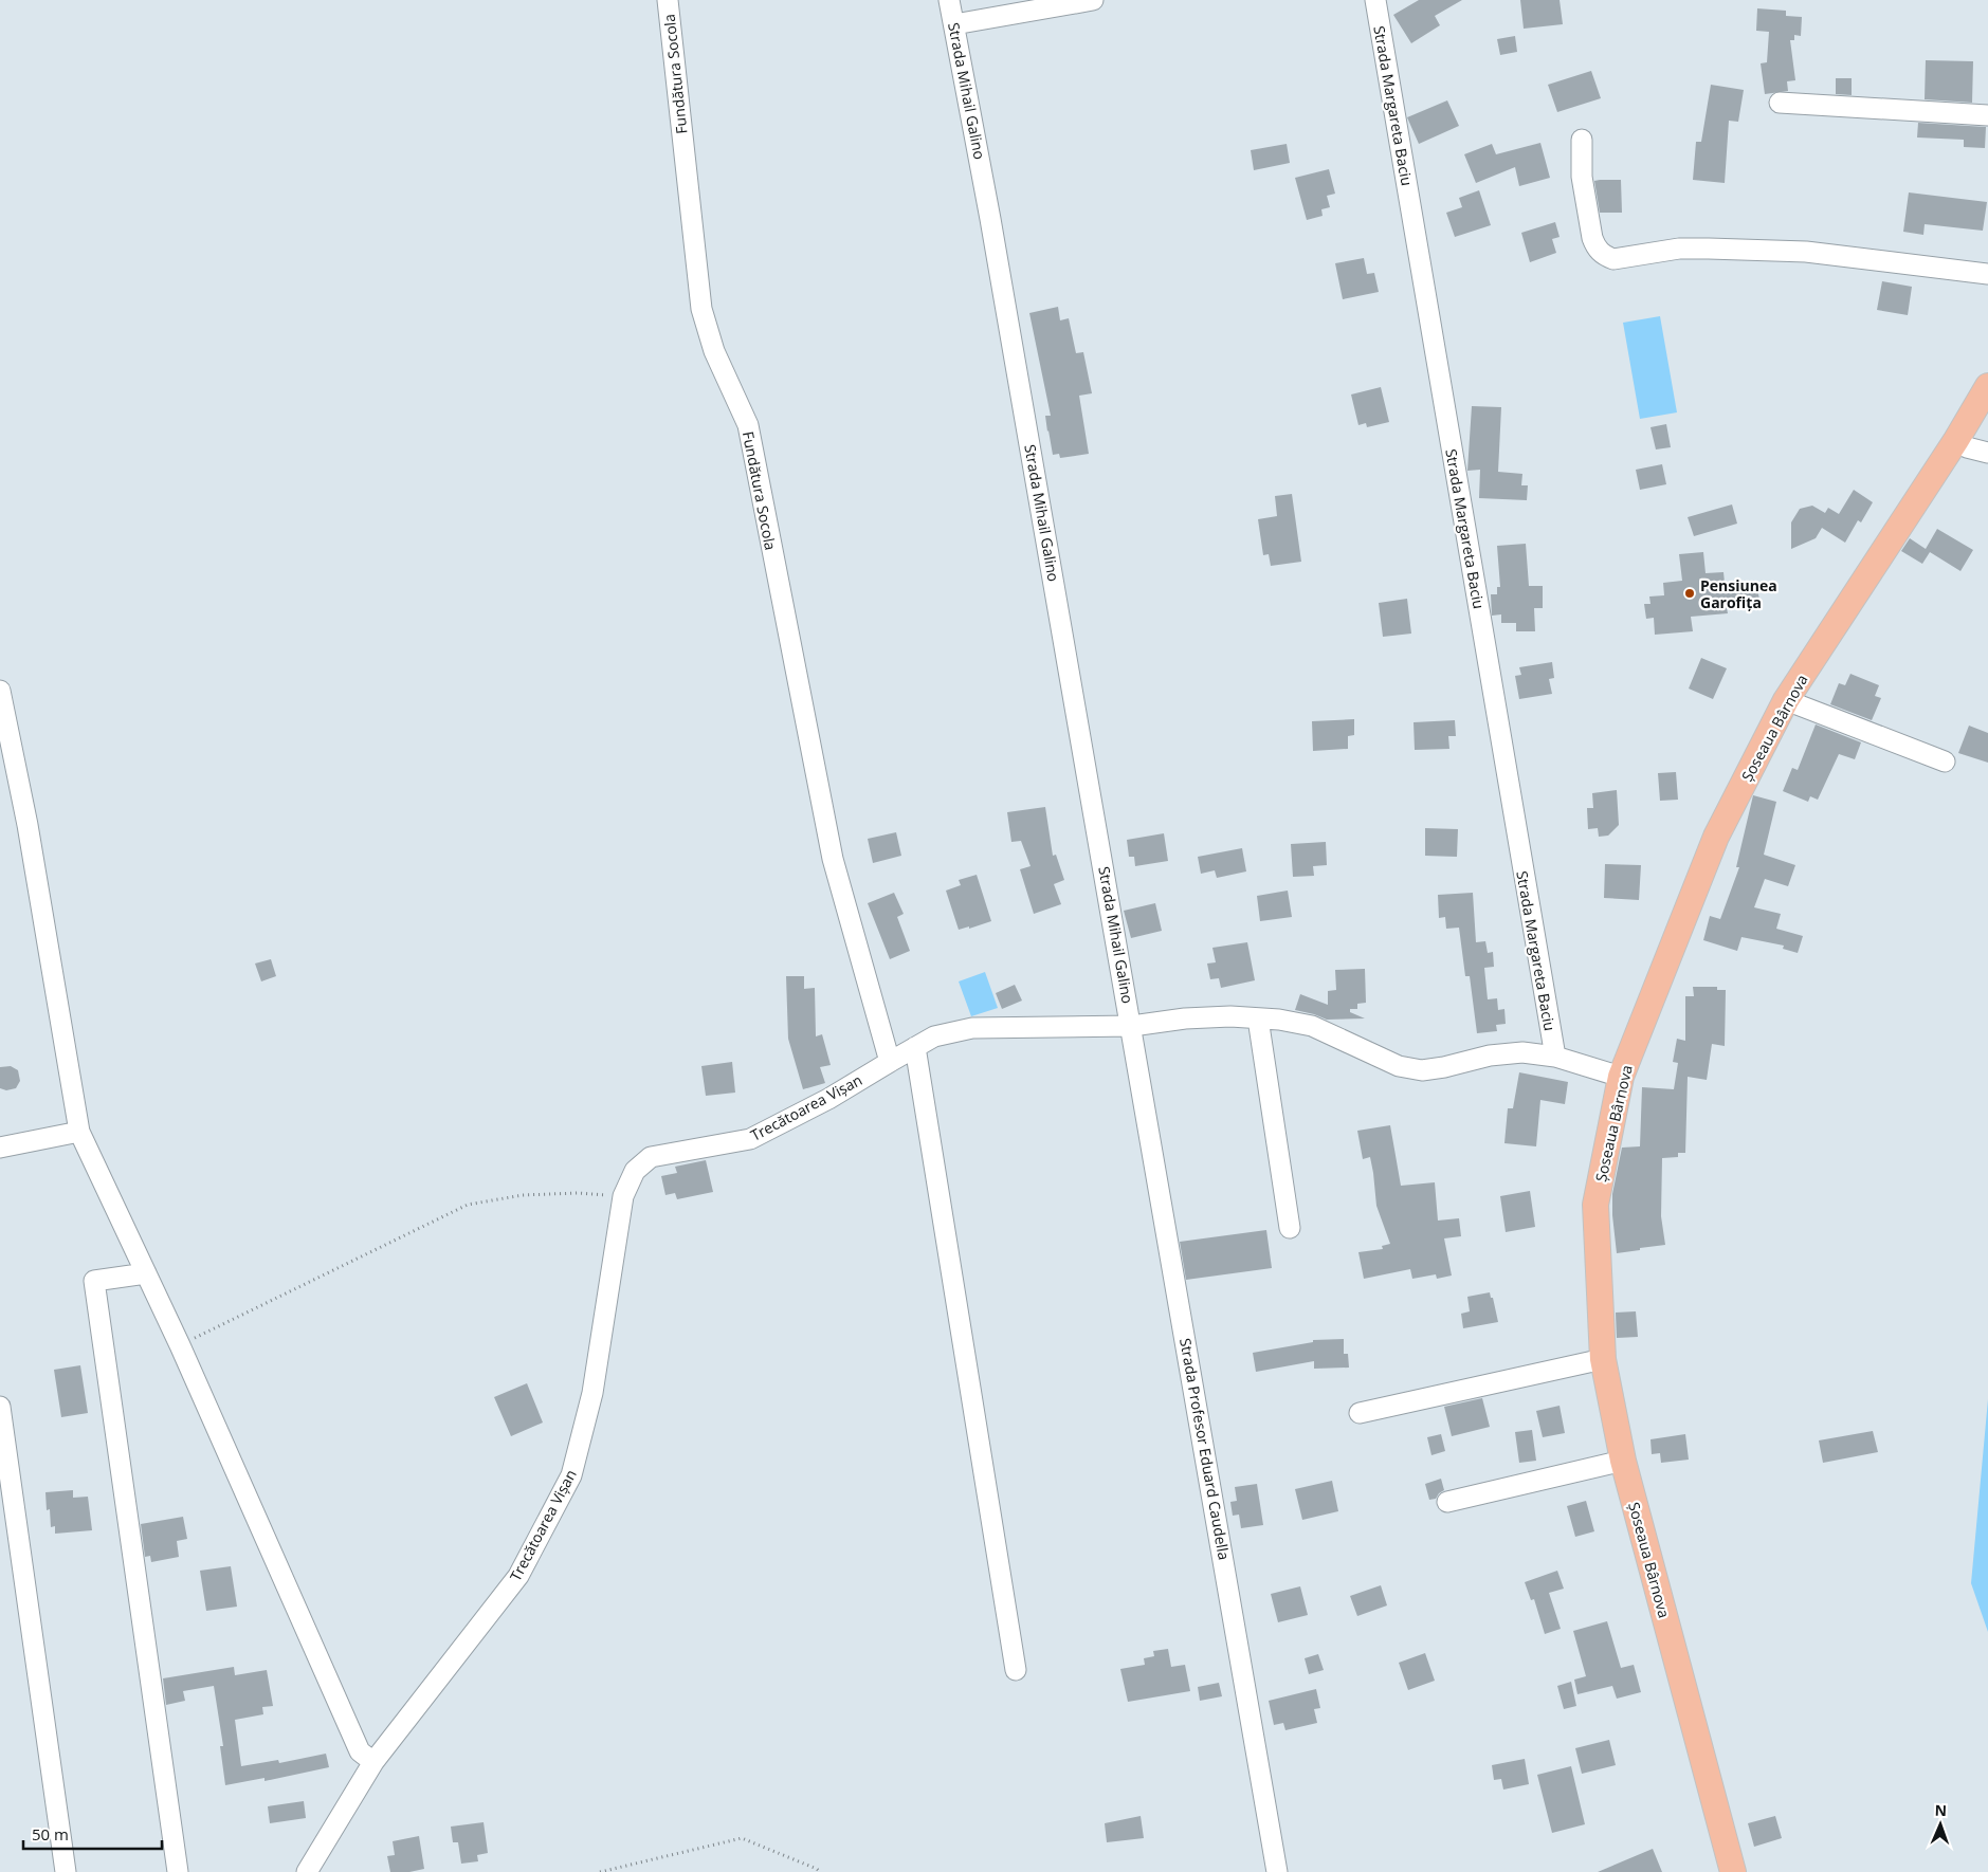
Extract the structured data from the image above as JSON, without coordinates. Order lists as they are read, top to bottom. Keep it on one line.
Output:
{"streets":{"main road":["Șoseaua Bârnova"],"street":["Fundătura Socola","Strada Mihail Galino","Strada Margareta Baciu","Trecătoarea Vișan","Strada Profesor Eduard Caudella"]},"crossings":[["Fundătura Socola","Trecătoarea Vișan"],["Strada Mihail Galino","Trecătoarea Vișan"],["Strada Mihail Galino","Strada Profesor Eduard Caudella"],["Strada Margareta Baciu","Trecătoarea Vișan"],["Șoseaua Bârnova","Trecătoarea Vișan"],["Trecătoarea Vișan","Strada Profesor Eduard Caudella"]],"places":["Pensiunea Garofița"],"scale_bar":"50 m","north":"top"}
